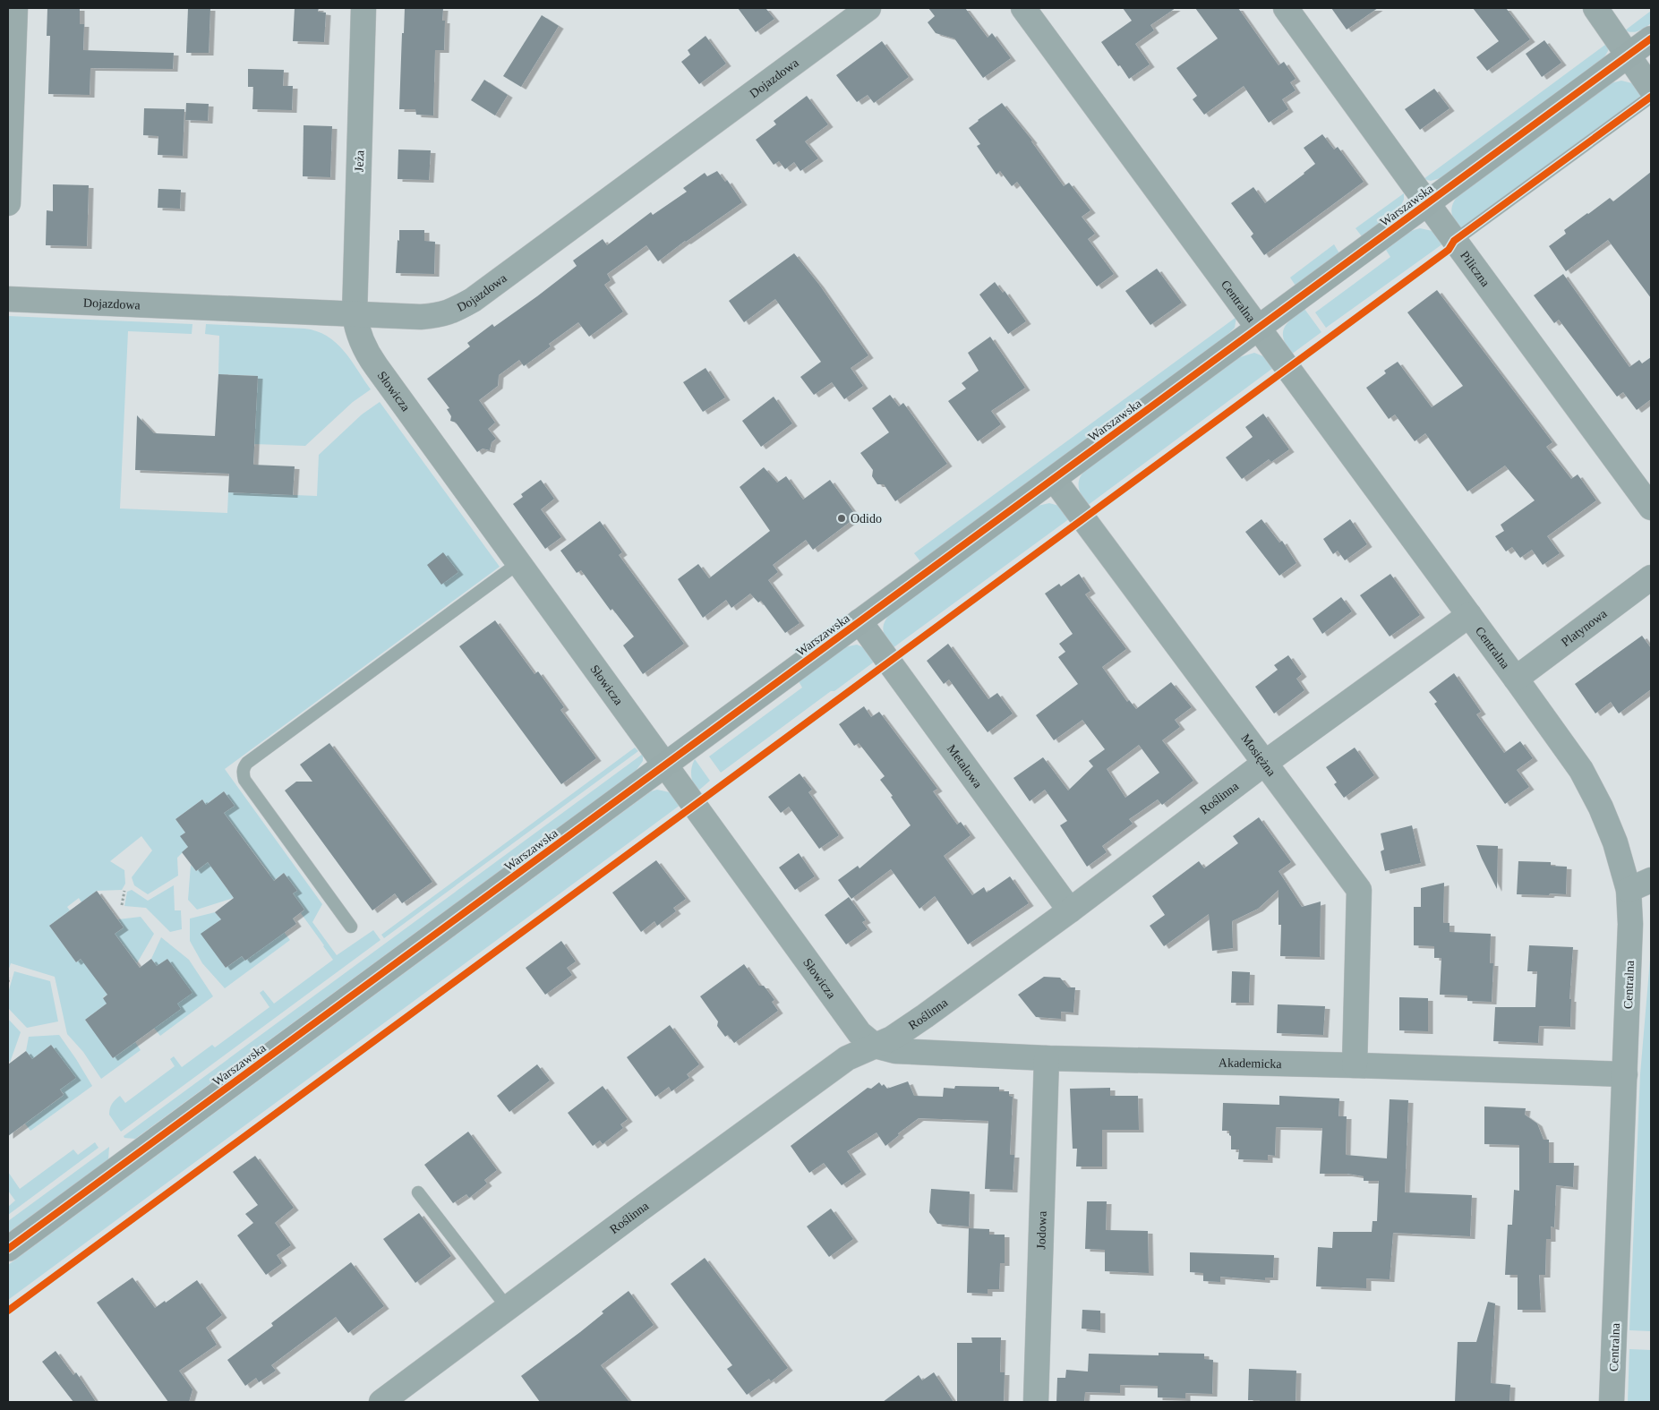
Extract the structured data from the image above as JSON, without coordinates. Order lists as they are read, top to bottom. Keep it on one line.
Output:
{"streets":{"street":["Dojazdowa","Jeża","Warszawska","Piliczna","Centralna","Słowicza","Platynowa","Mosiężna","Metalowa","Roślinna","Akademicka","Jodowa"]},"crossings":[["Dojazdowa","Jeża"],["Dojazdowa","Słowicza"],["Jeża","Słowicza"],["Warszawska","Piliczna"],["Warszawska","Centralna"],["Warszawska","Słowicza"],["Warszawska","Mosiężna"],["Warszawska","Metalowa"],["Centralna","Platynowa"],["Centralna","Roślinna"],["Centralna","Akademicka"],["Słowicza","Roślinna"],["Słowicza","Akademicka"],["Mosiężna","Roślinna"],["Mosiężna","Akademicka"],["Metalowa","Roślinna"],["Roślinna","Akademicka"],["Akademicka","Jodowa"]],"places":["Odido"]}
